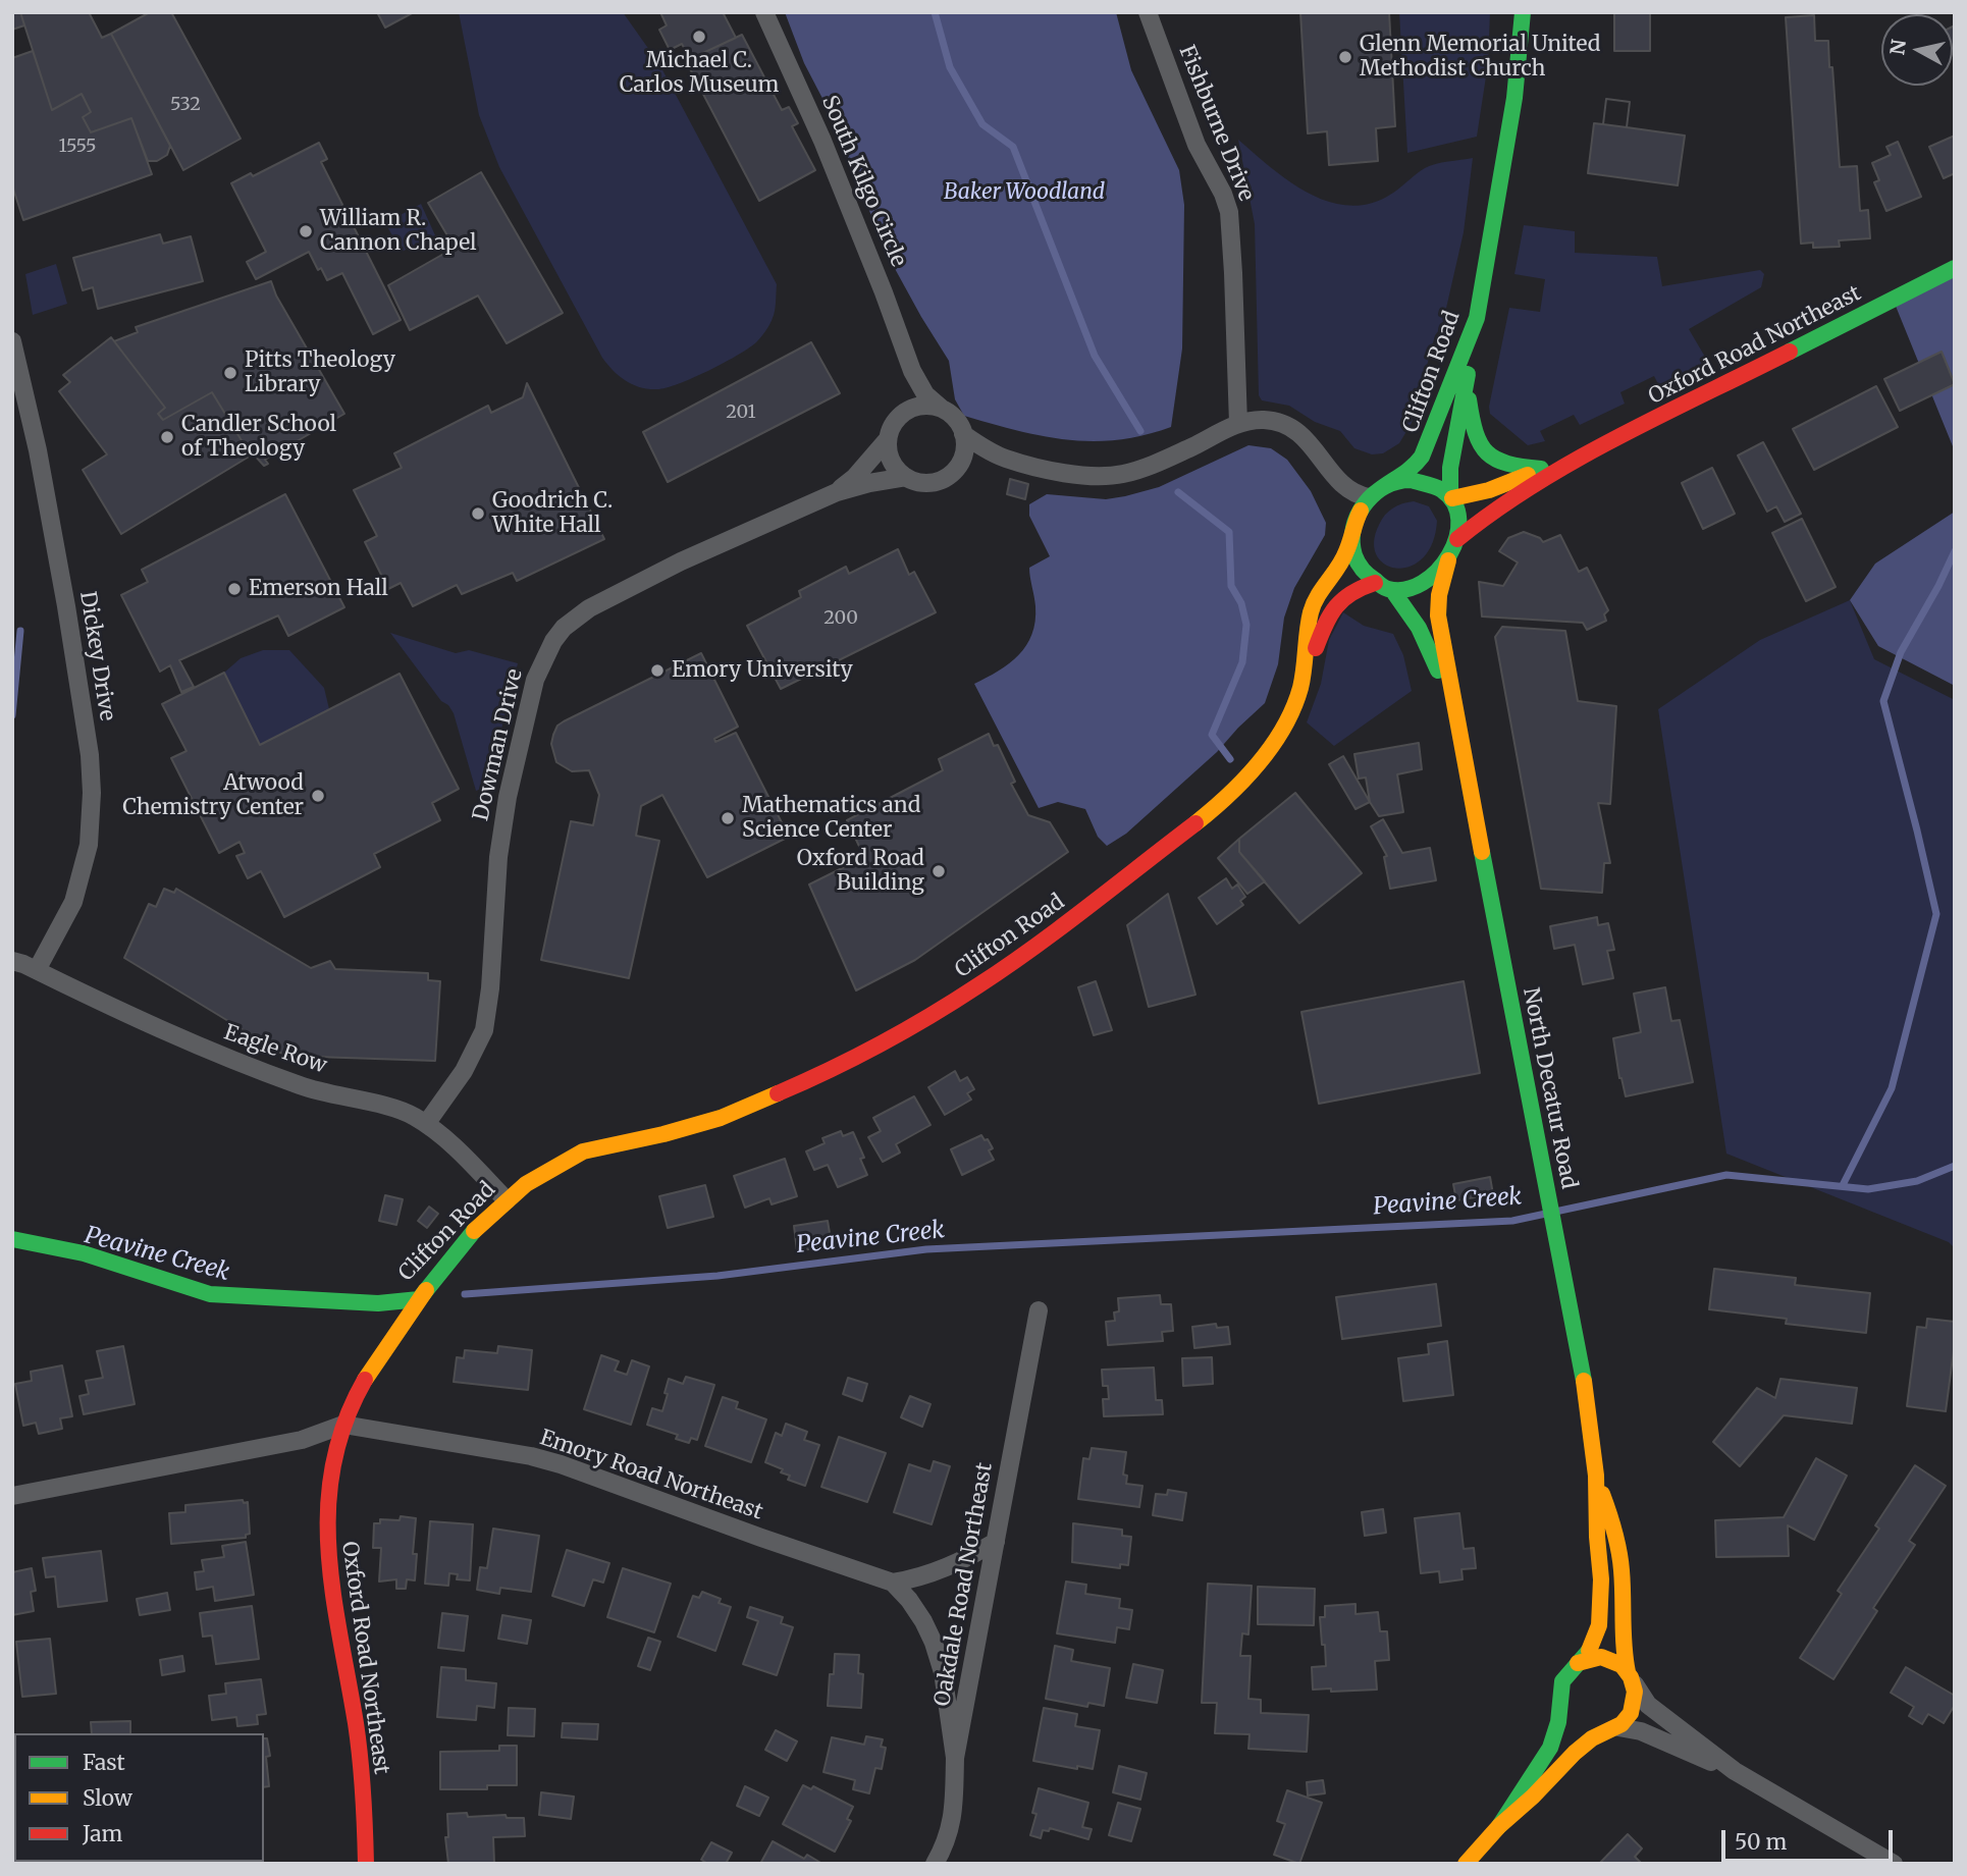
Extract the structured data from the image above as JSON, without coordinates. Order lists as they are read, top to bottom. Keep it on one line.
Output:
{"streets":{"main road":["Oxford Road Northeast","Clifton Road","North Decatur Road"],"street":["Fishburne Drive","South Kilgo Circle","Dickey Drive","Dowman Drive","Eagle Row","Emory Road Northeast","Oakdale Road Northeast"]},"crossings":[["South Kilgo Circle","Dowman Drive"],["Oxford Road Northeast","Clifton Road"],["Oxford Road Northeast","North Decatur Road"],["Oxford Road Northeast","Emory Road Northeast"],["Clifton Road","Eagle Row"],["Clifton Road","North Decatur Road"],["Dickey Drive","Eagle Row"],["Dowman Drive","Eagle Row"]],"water":["Peavine Creek"],"parks":["Baker Woodland"],"places":["Michael C. Carlos Museum","Glenn Memorial United Methodist Church","William R. Cannon Chapel","Pitts Theology Library","Candler School of Theology","Goodrich C. White Hall","Emerson Hall","Emory University","Atwood Chemistry Center","Mathematics and Science Center","Oxford Road Building"],"house_numbers":["532","1555","201","200"],"legend":["Fast","Slow","Jam"],"scale_bar":"50 m","north":"left"}
